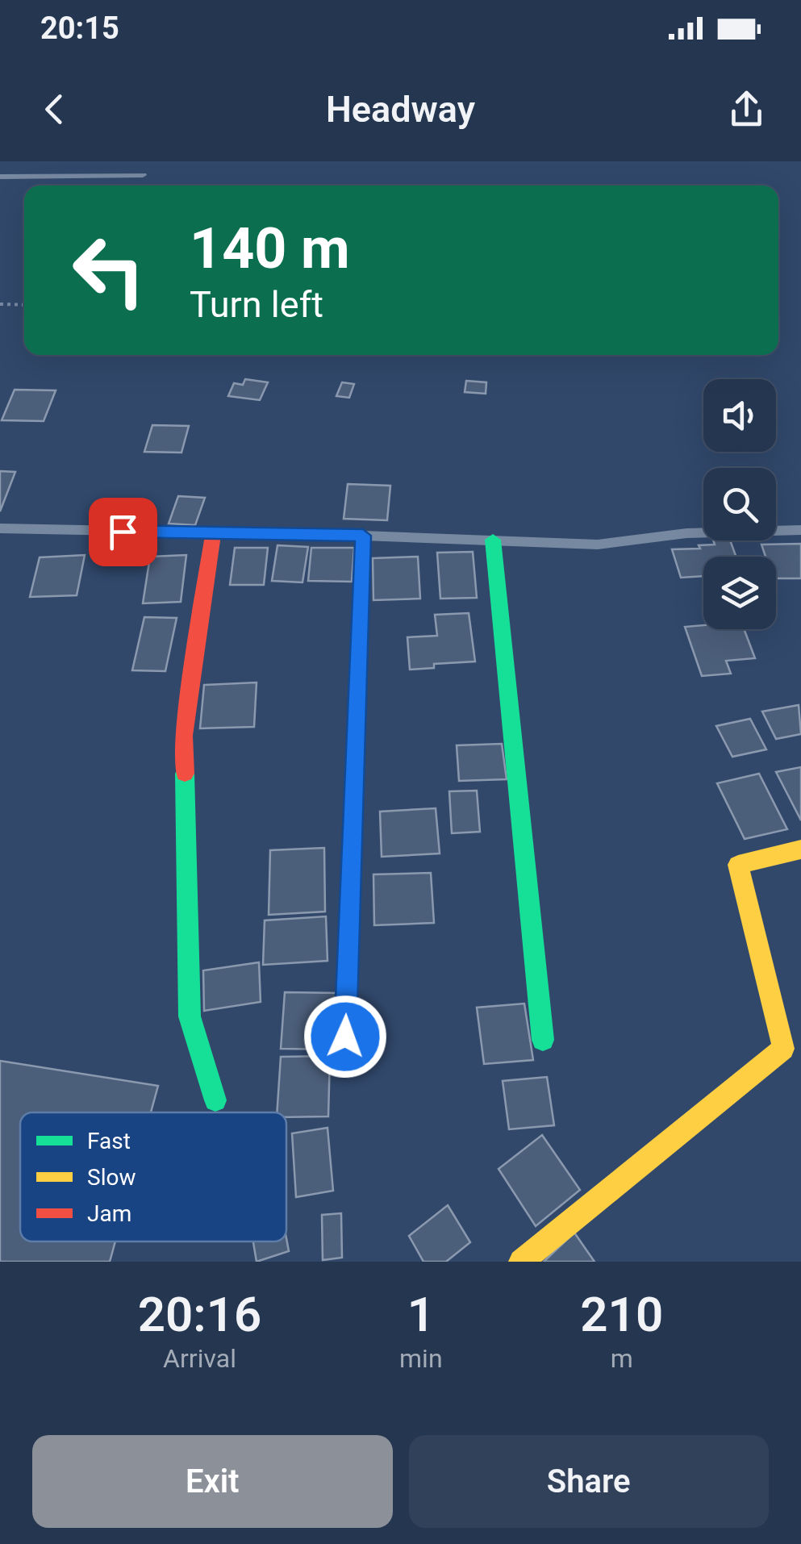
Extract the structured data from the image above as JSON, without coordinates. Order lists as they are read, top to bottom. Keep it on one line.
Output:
{"legend":["Fast","Slow","Jam"],"page":{"status":"20:15","header":"Headway","turn":["140 m","Turn left"],"eta":["20:16","Arrival","1","min","210","m"],"buttons":["Exit","Share"]}}
